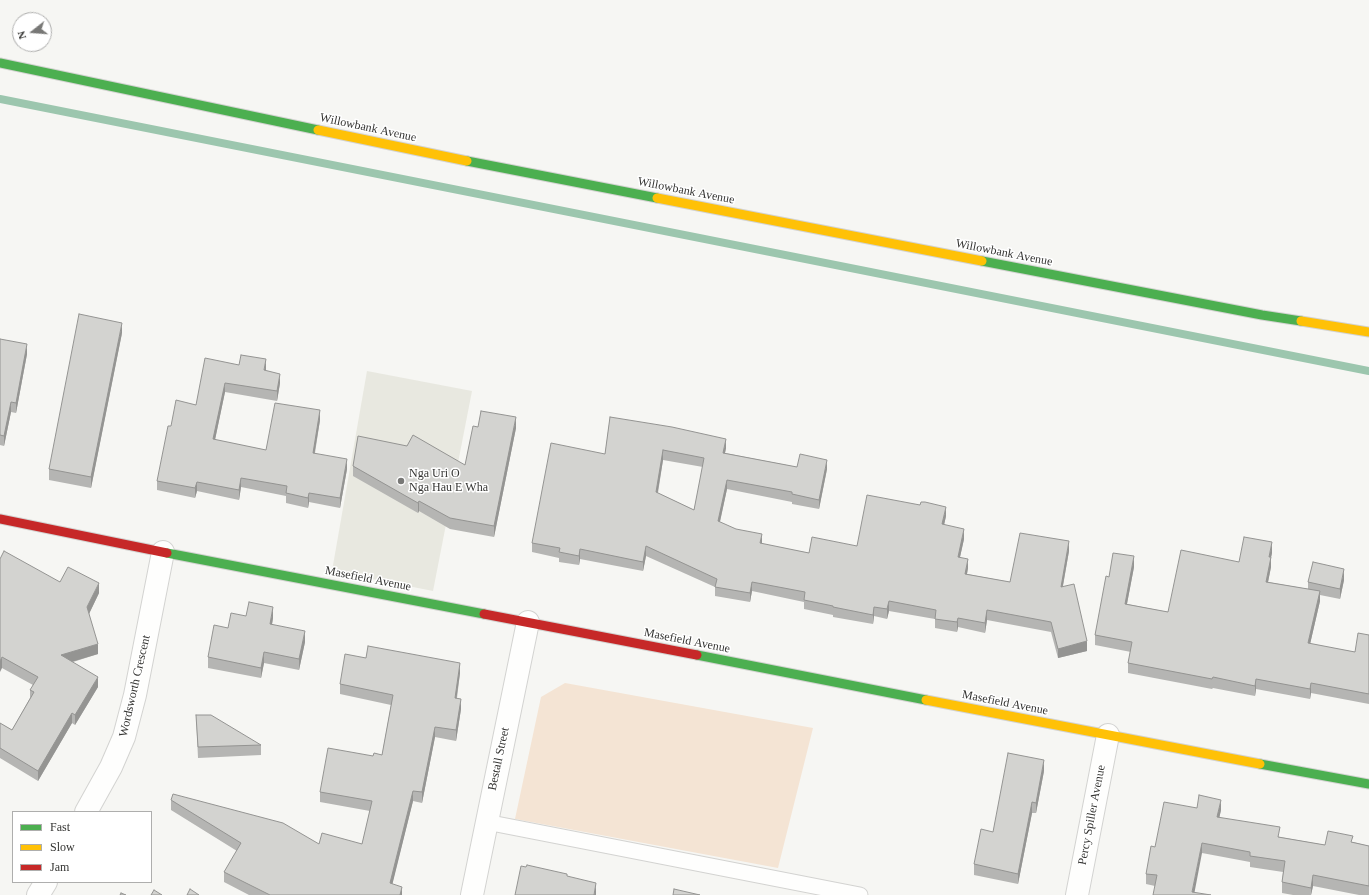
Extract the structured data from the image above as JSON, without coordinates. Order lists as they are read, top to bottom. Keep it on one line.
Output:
{"streets":{"street":["Willowbank Avenue","Masefield Avenue","Wordsworth Crescent","Bestall Street","Percy Spiller Avenue"]},"crossings":[["Masefield Avenue","Wordsworth Crescent"],["Masefield Avenue","Bestall Street"],["Masefield Avenue","Percy Spiller Avenue"]],"places":["Nga Uri O Nga Hau E Wha"],"legend":["Fast","Slow","Jam"],"north":"left"}
